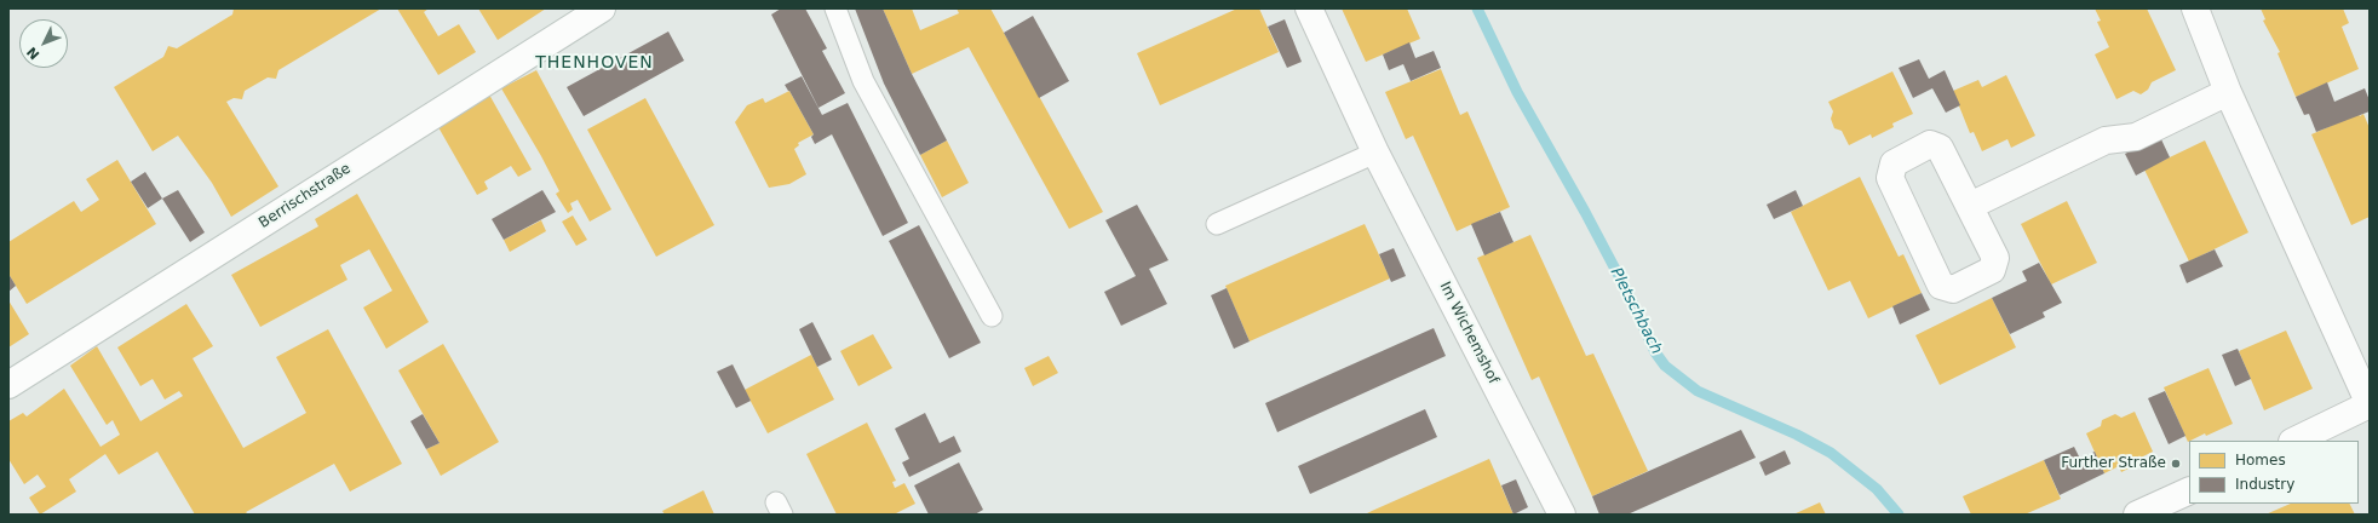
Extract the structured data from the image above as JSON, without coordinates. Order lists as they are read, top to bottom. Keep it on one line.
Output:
{"streets":{"street":["Berrischstraße","Im Wichemshof"]},"districts":["THENHOVEN"],"water":["Pletschbach"],"places":["Further Straße"],"legend":["Homes","Industry"],"north":"bottom left"}
